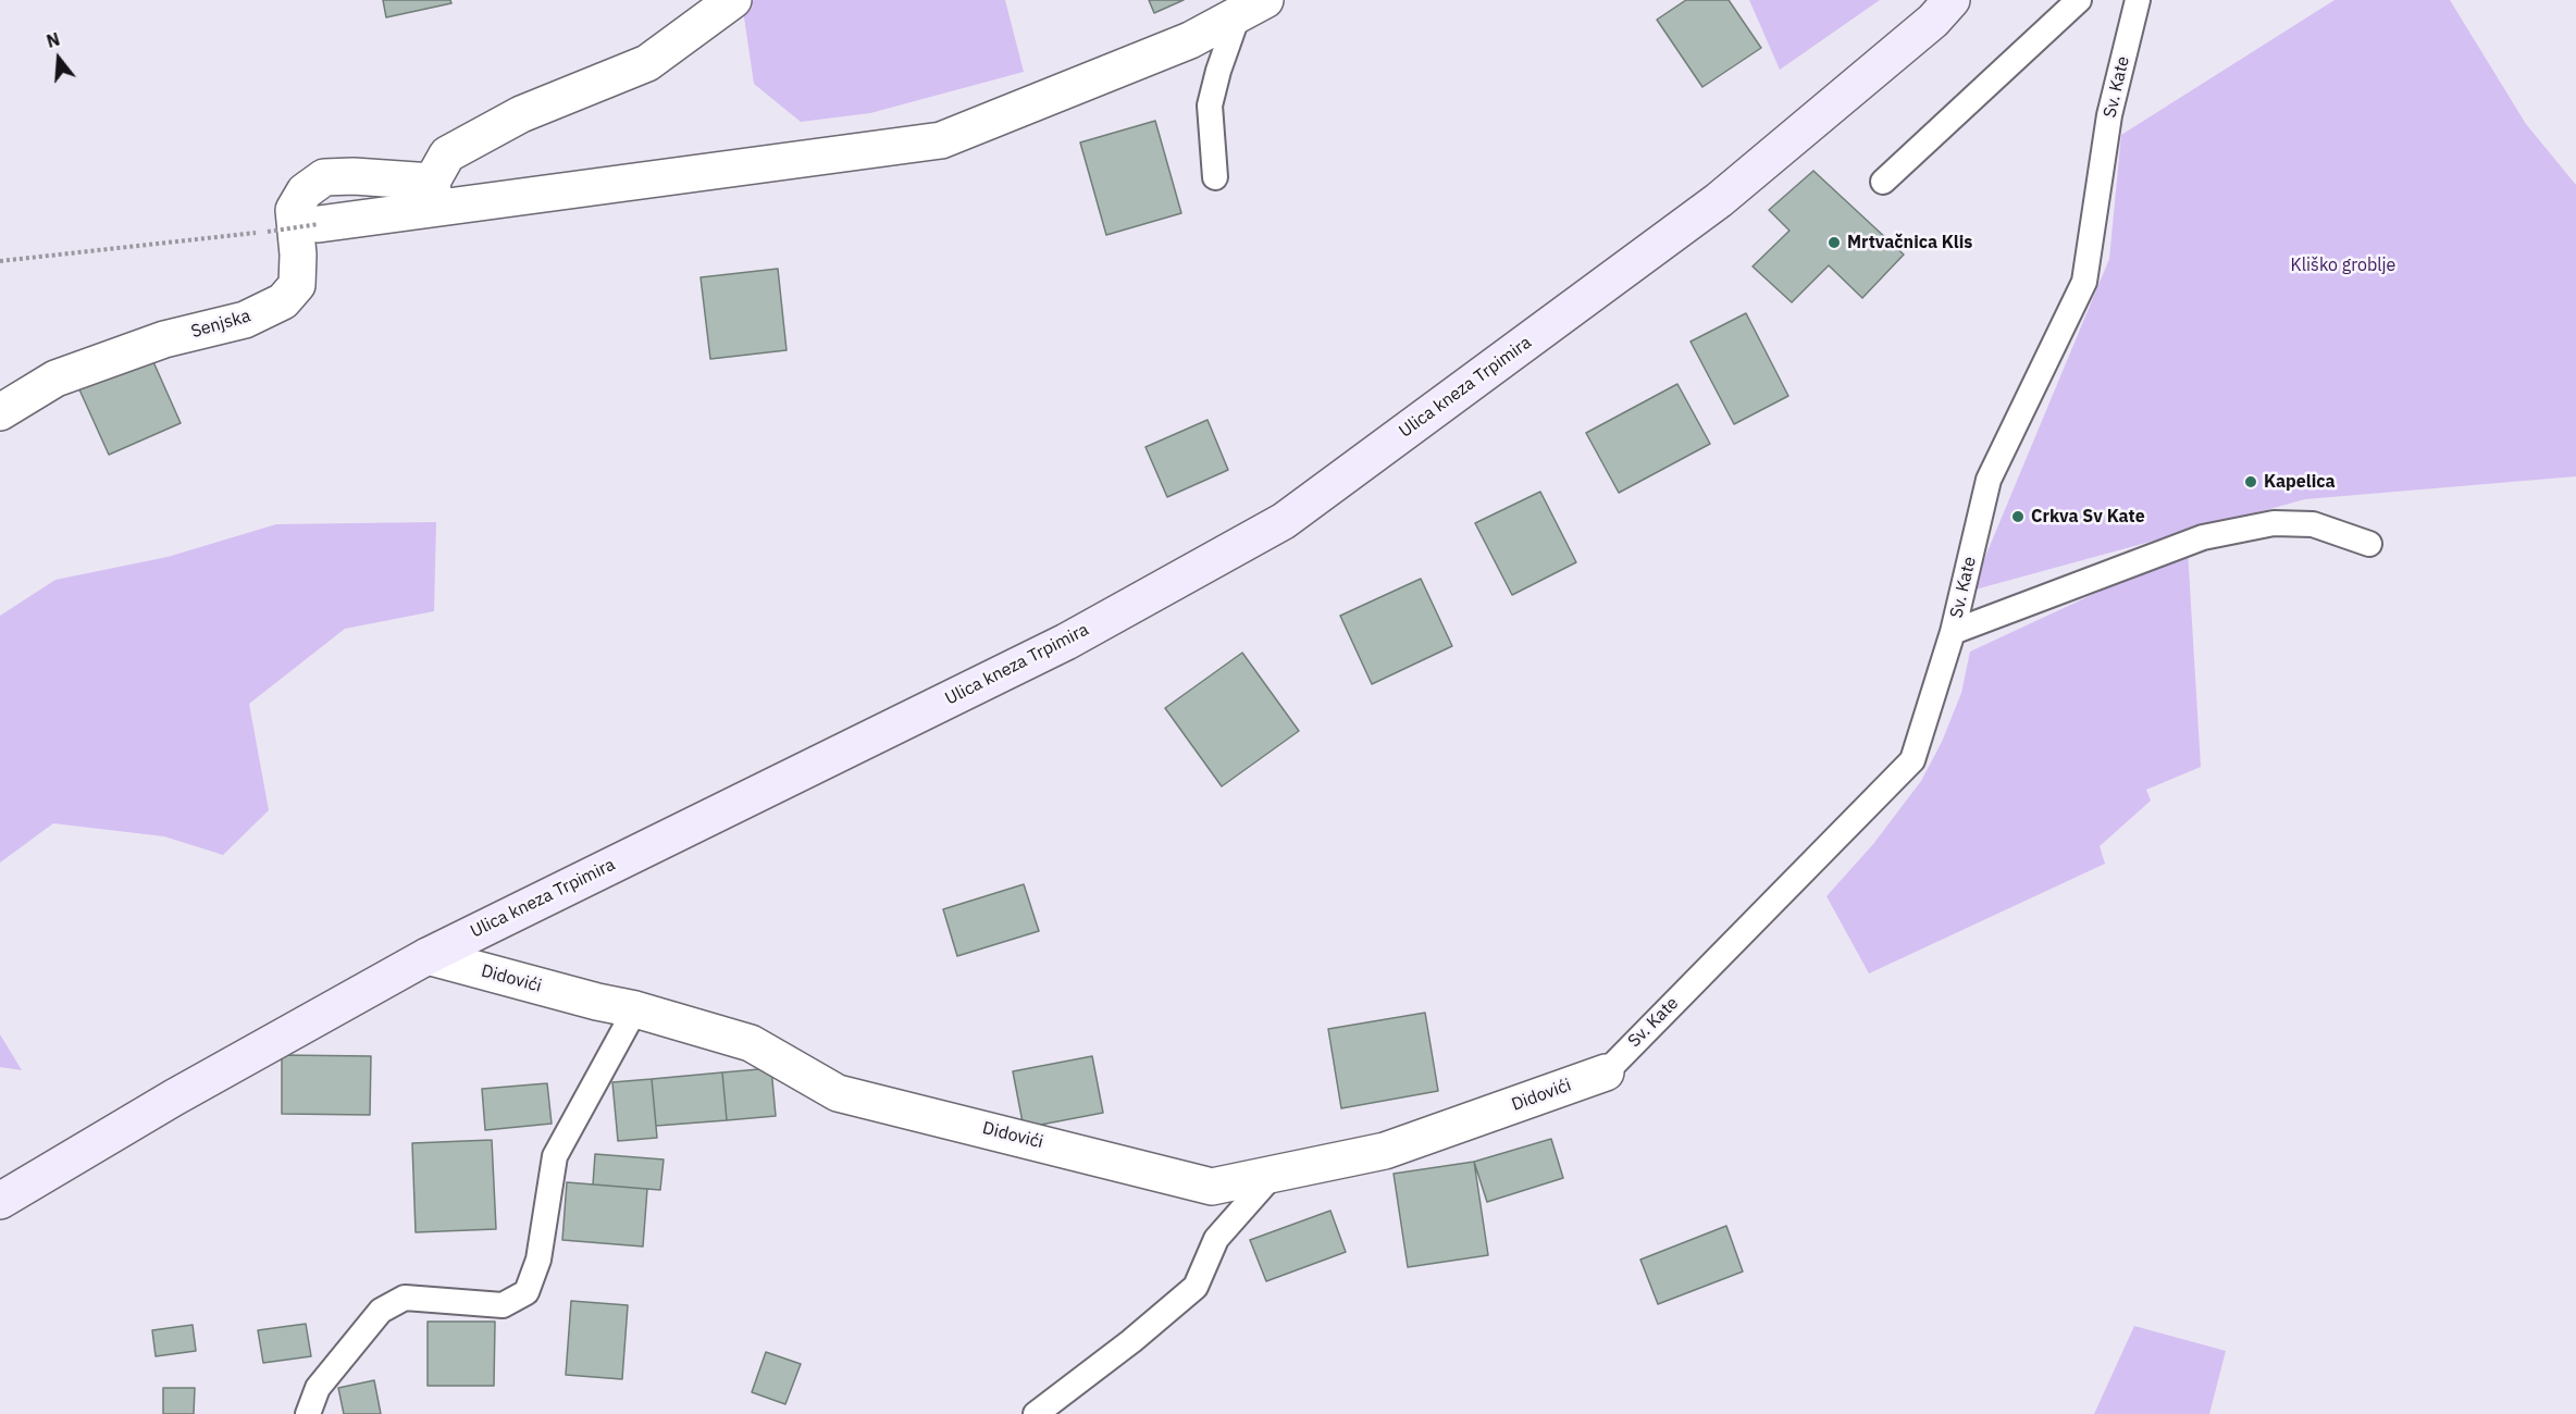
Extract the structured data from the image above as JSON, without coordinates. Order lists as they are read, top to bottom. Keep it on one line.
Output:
{"streets":{"main road":["Ulica kneza Trpimira"],"street":["Senjska","Didovići"],"lane":["Sv. Kate"]},"crossings":[["Sv. Kate","Didovići"],["Ulica kneza Trpimira","Didovići"]],"parks":["Kliško groblje"],"places":["Mrtvačnica Klis","Kapelica","Crkva Sv Kate"],"north":"top"}
